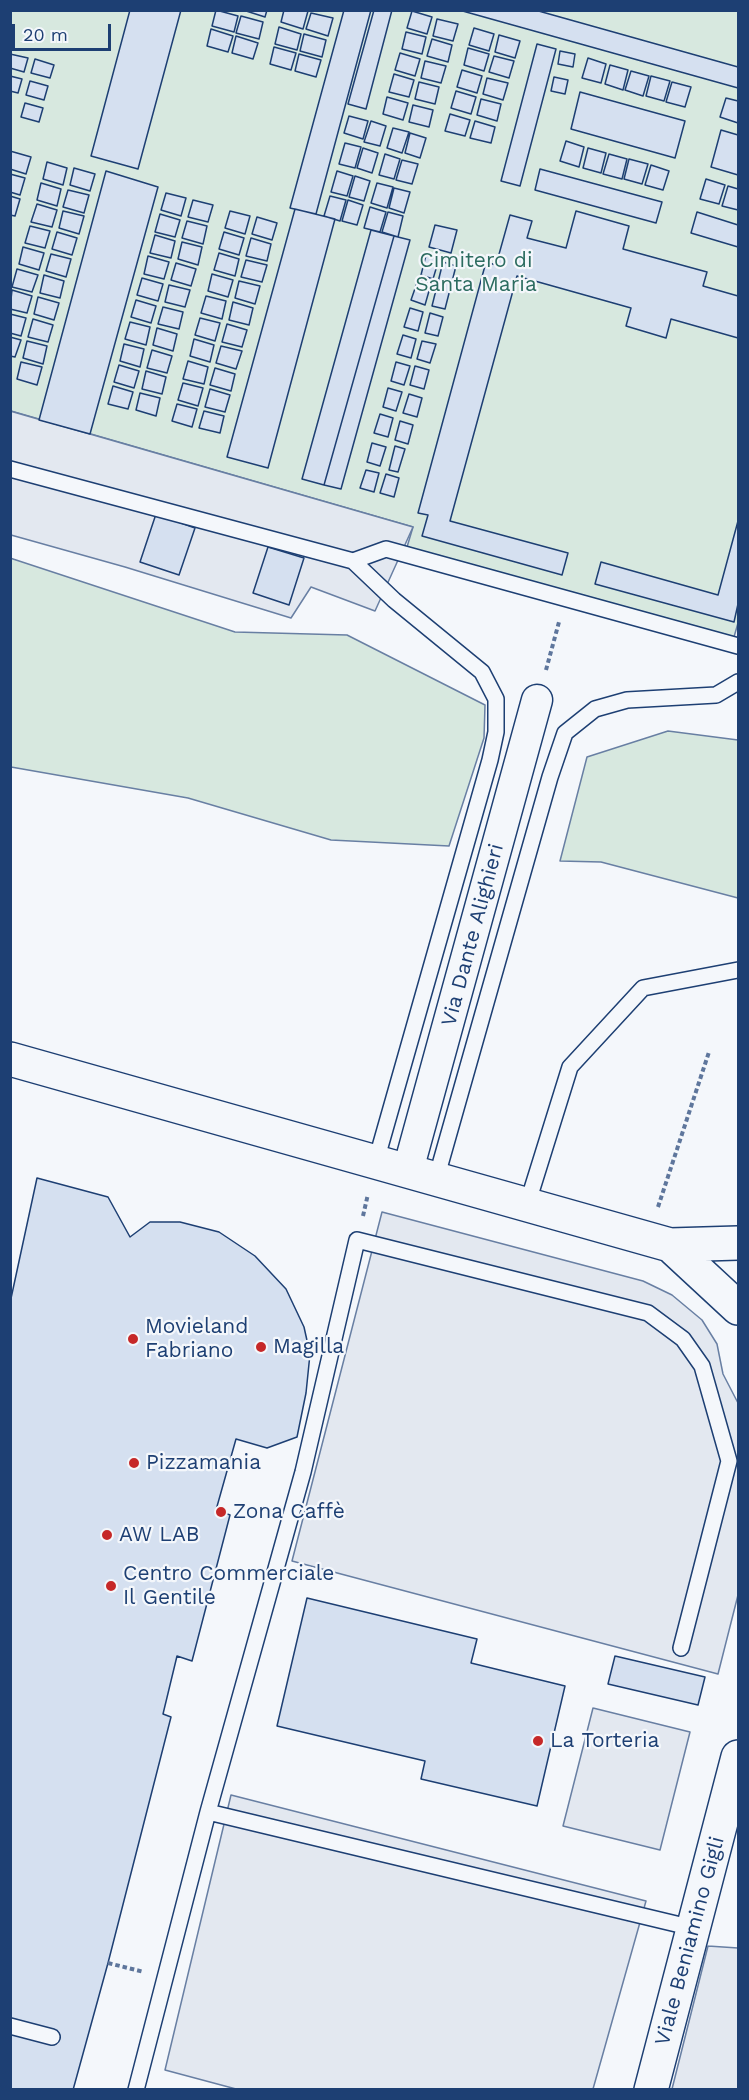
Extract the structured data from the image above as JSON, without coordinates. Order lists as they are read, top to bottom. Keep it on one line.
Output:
{"streets":{"main road":["Viale Beniamino Gigli"],"street":["Via Dante Alighieri"]},"parks":["Cimitero di Santa Maria"],"places":["Movieland Fabriano","Magilla","Pizzamania","Zona Caffè","AW LAB","Centro Commerciale Il Gentile","La Torteria"],"scale_bar":"20 m"}
